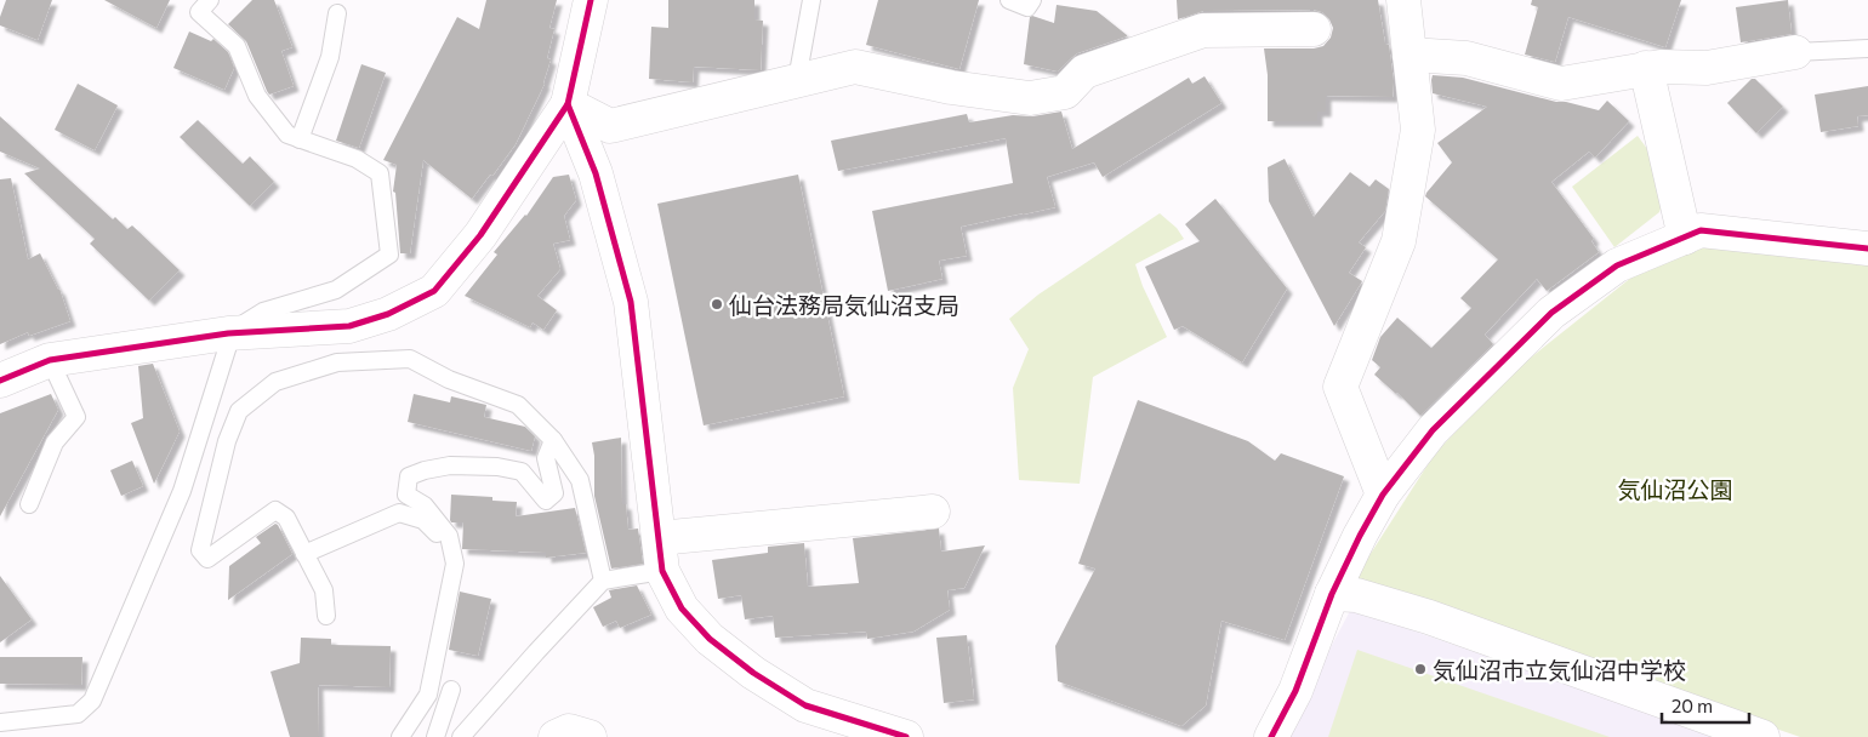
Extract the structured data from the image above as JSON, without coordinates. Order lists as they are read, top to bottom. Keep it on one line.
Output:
{"parks":["気仙沼公園"],"places":["仙台法務局気仙沼支局","気仙沼市立気仙沼中学校"],"scale_bar":"20 m"}
